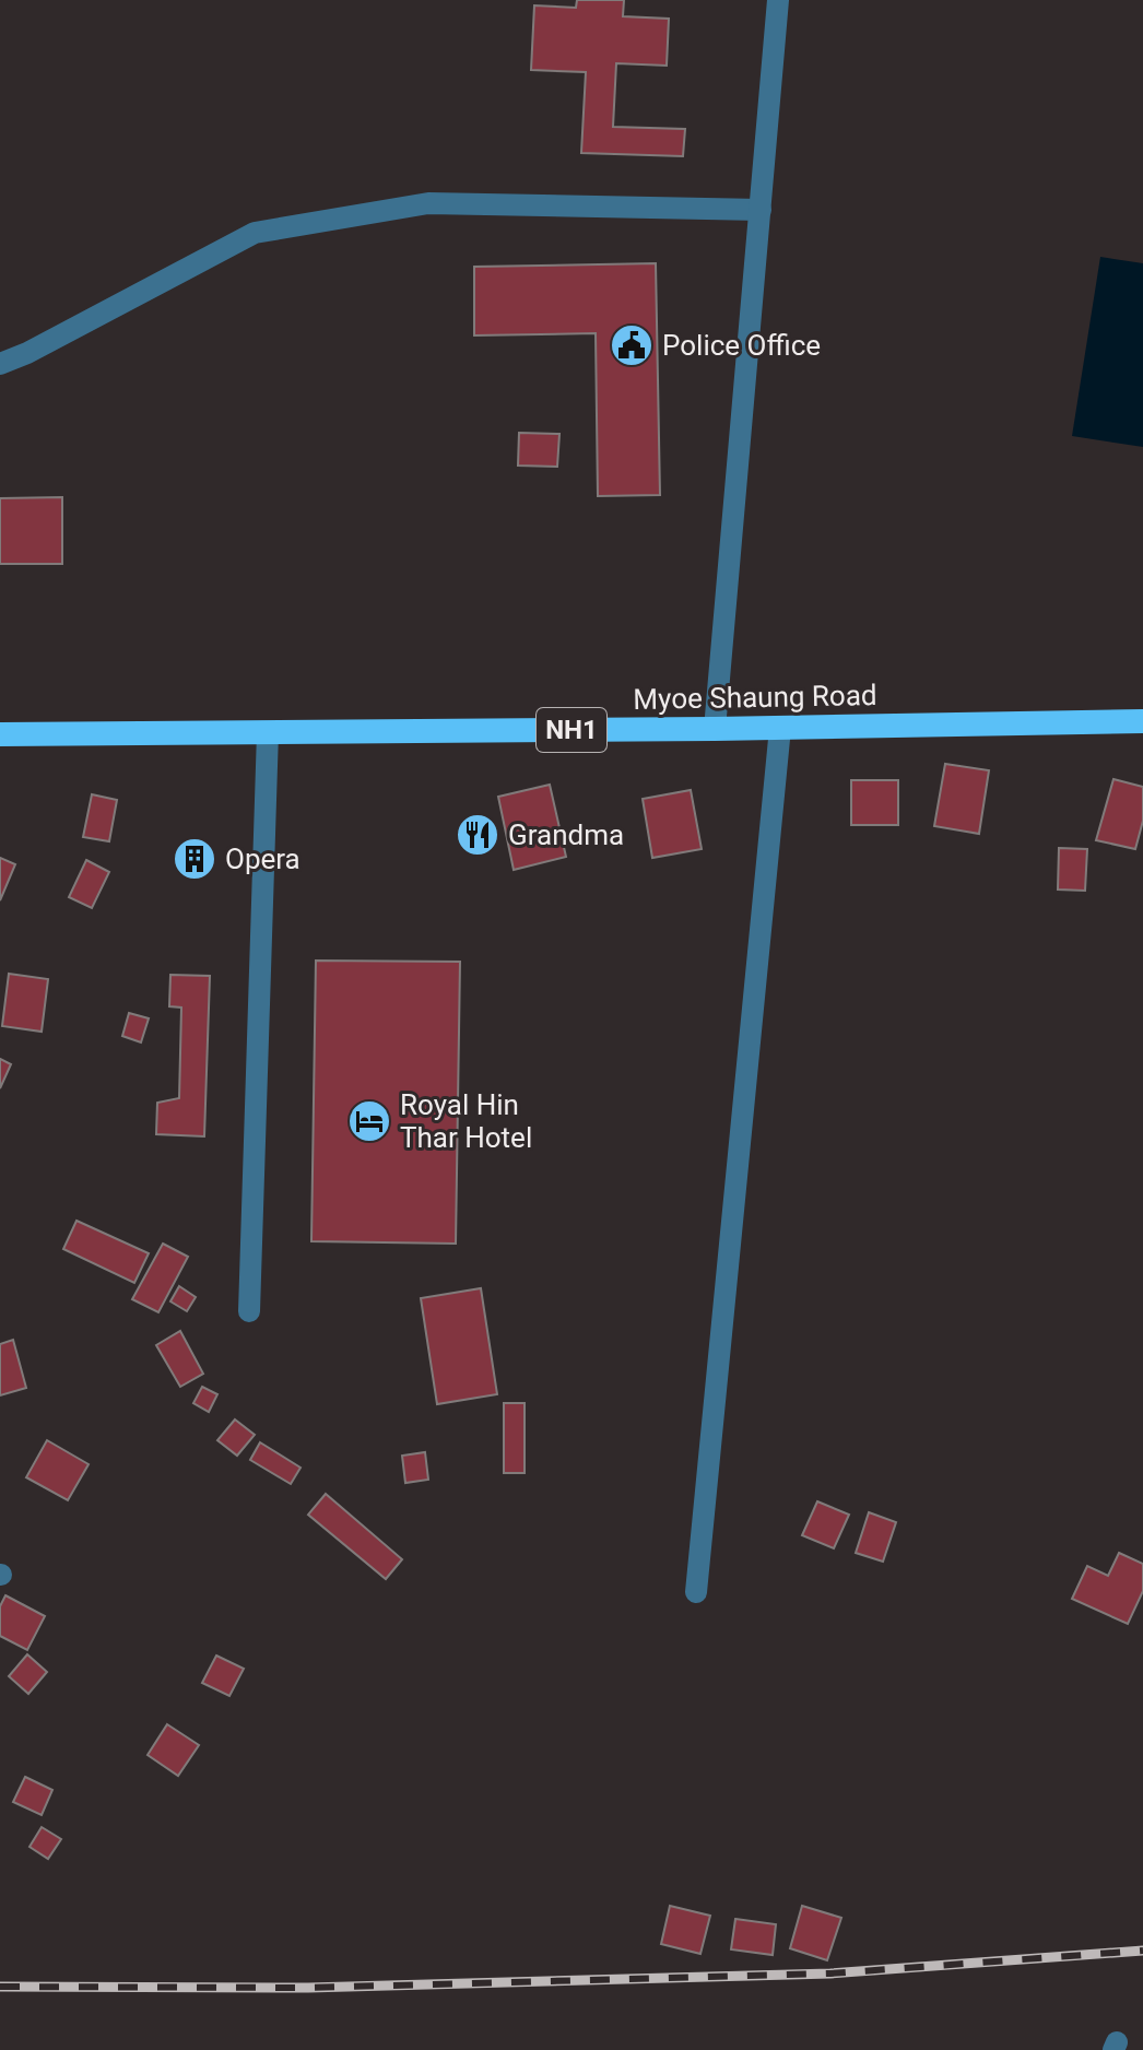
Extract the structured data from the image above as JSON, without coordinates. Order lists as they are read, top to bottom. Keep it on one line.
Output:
{"streets":{"highway":["Myoe Shaung Road","NH1"]},"places":{"public building":["Police Office"],"restaurant":["Grandma"],"building":["Opera"],"hotel":["Royal Hin Thar Hotel"]}}
